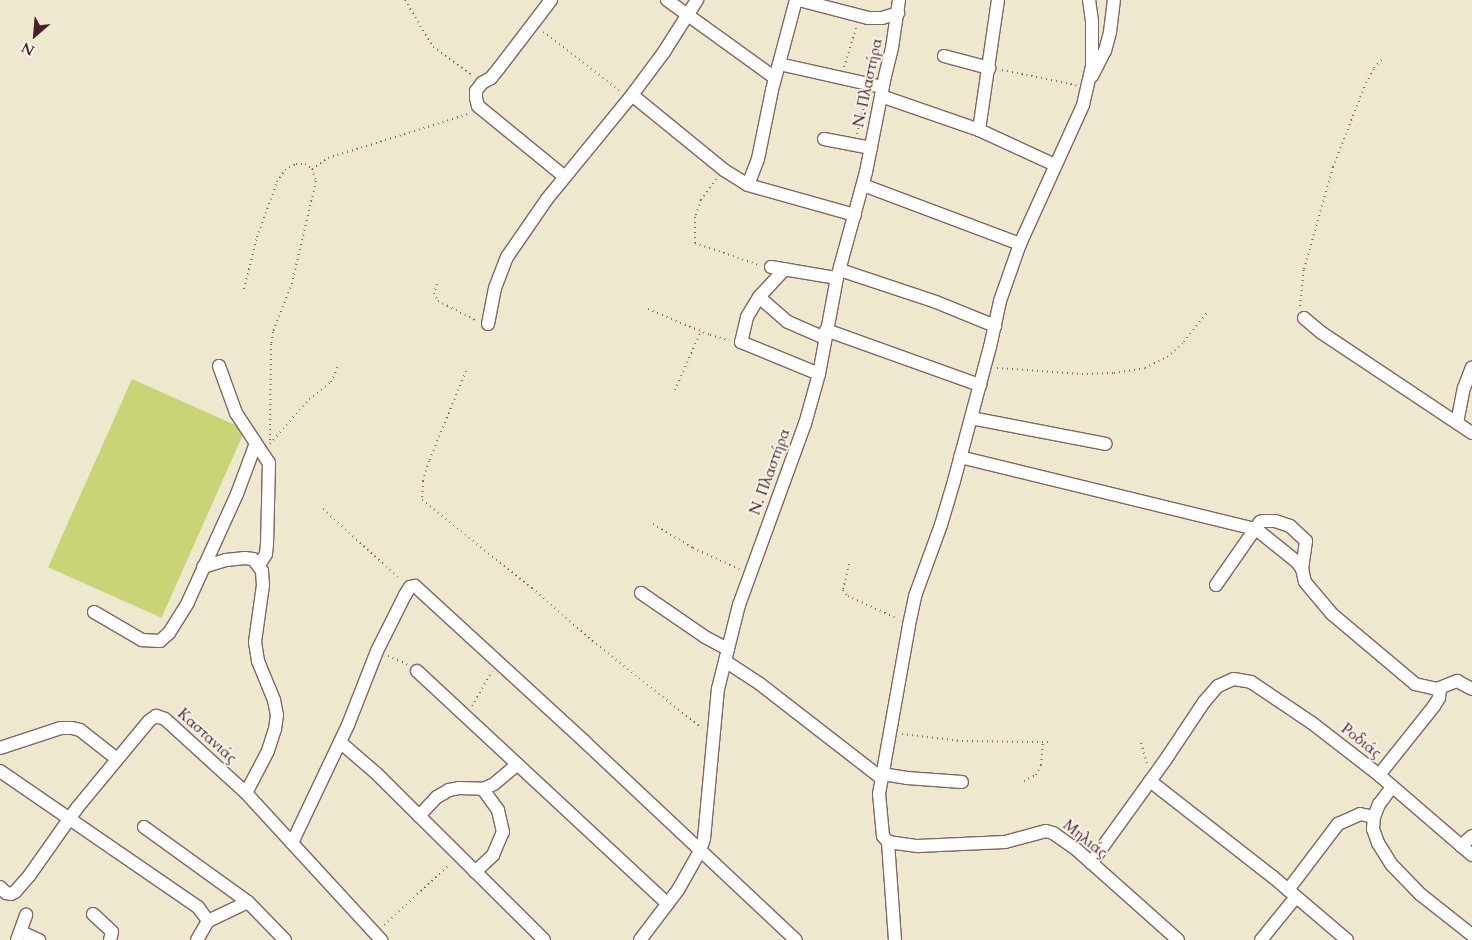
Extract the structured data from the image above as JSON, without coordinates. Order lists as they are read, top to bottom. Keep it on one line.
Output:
{"streets":{"street":["Ν. Πλαστήρα","Καστανιάς","Ροδιάς","Μηλιάς"]},"north":"bottom left"}
